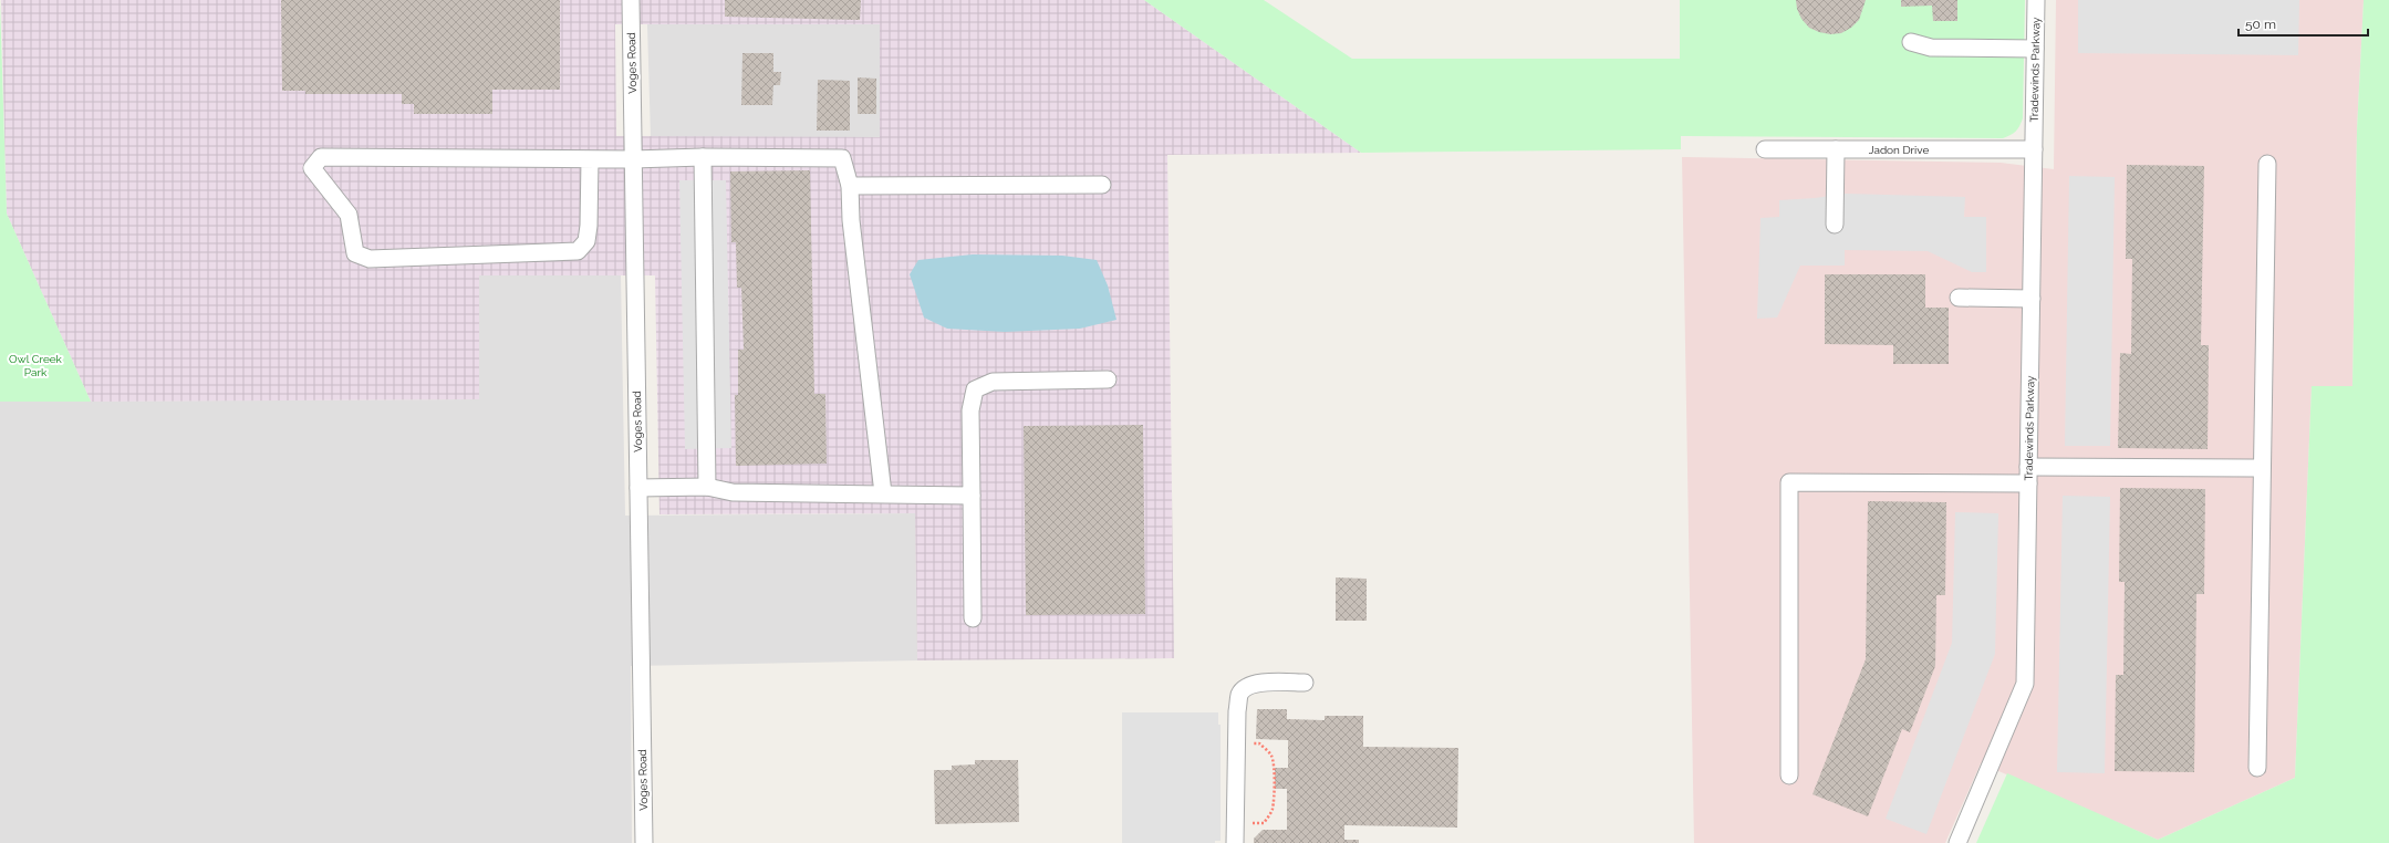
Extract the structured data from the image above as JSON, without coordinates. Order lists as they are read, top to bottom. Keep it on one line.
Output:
{"streets":{"street":["Voges Road","Tradewinds Parkway","Jadon Drive"]},"crossings":[["Tradewinds Parkway","Jadon Drive"]],"parks":["Owl Creek Park"],"scale_bar":"50 m"}
